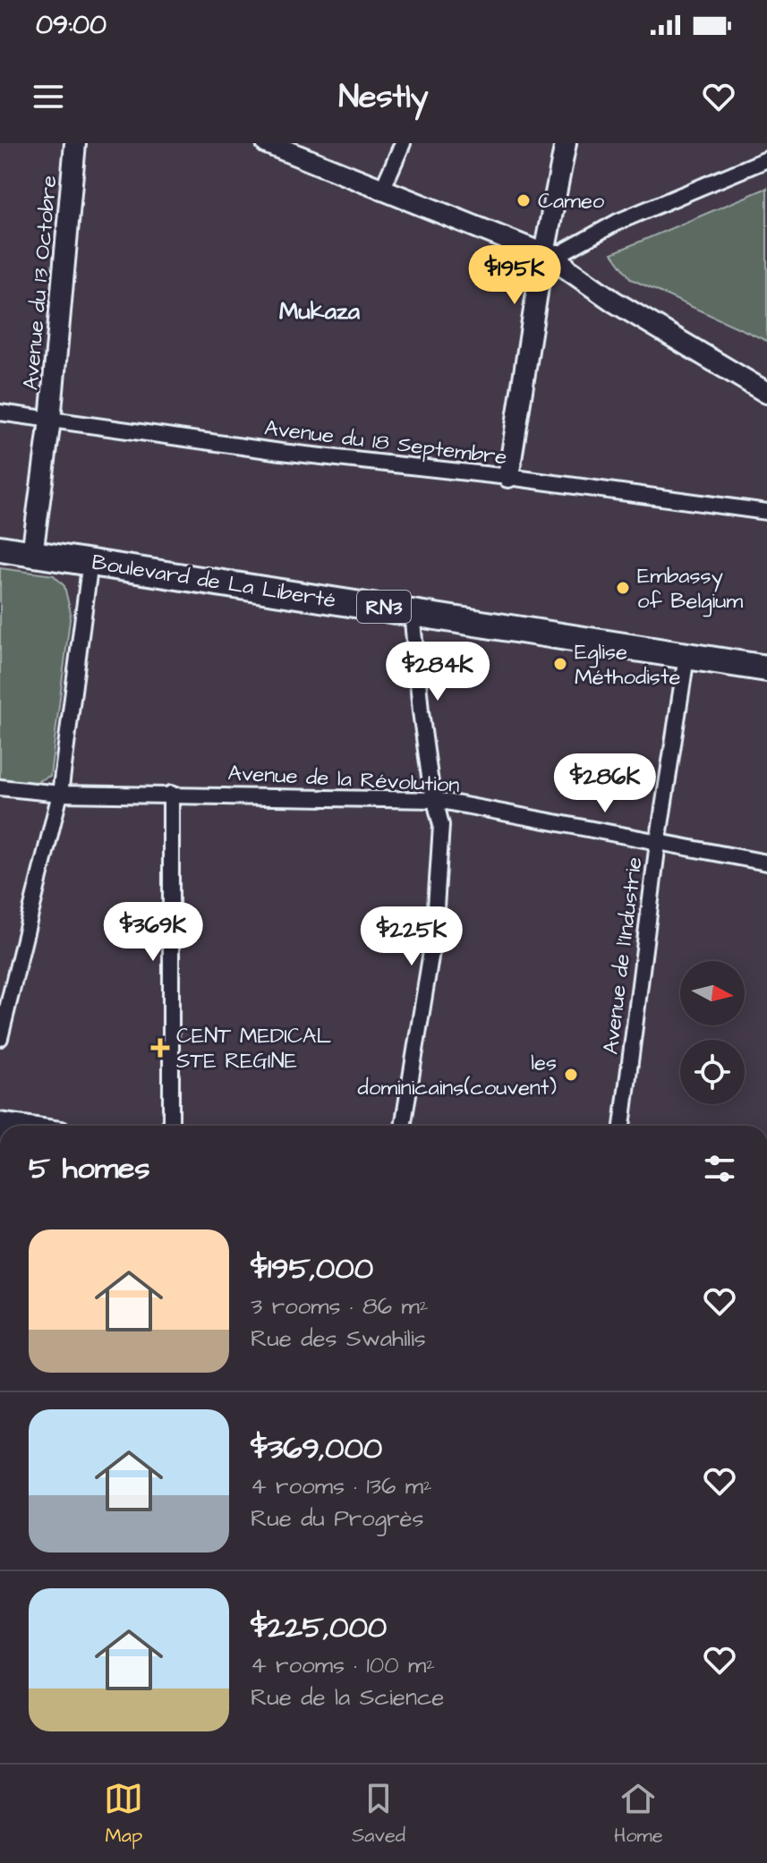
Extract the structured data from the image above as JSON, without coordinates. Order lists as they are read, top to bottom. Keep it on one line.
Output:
{"streets":{"highway":["Boulevard de La Liberté","RN3"],"street":["Avenue du 13 Octobre","Avenue du 18 Septembre","Avenue de la Révolution","Avenue de l'Industrie"]},"crossings":[["Avenue du 13 Octobre","Avenue du 18 Septembre"],["Avenue du 13 Octobre","Boulevard de La Liberté"],["Boulevard de La Liberté","Avenue de l'Industrie"],["Avenue de la Révolution","Avenue de l'Industrie"]],"districts":["Mukaza"],"places":{"other":["Cameo","Embassy of Belgium","Eglise Méthodiste","les dominicains(couvent)"],"health":["CENT MEDICAL STE REGINE"]},"north":"right","page":{"status":"09:00","header":"Nestly","price":["$195K","$284K","$286K","$369K","$225K"],"heading":"5 homes","list":[{"name":"$195,000","note":"3 rooms · 86 m² · Rue des Swahilis"},{"name":"$369,000","note":"4 rooms · 136 m² · Rue du Progrès"},{"name":"$225,000","note":"4 rooms · 100 m² · Rue de la Science"}],"tabs":["Map","Saved","Home"]}}
